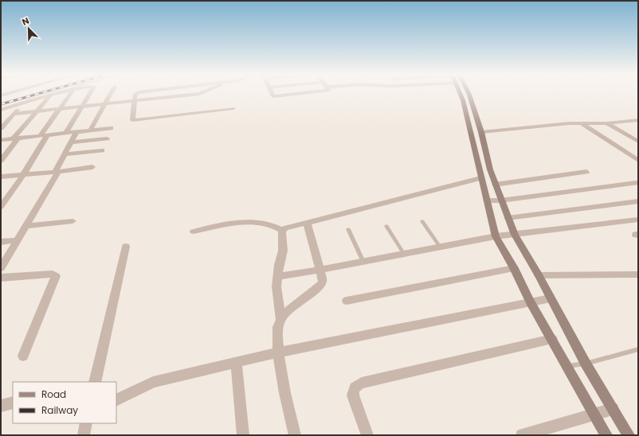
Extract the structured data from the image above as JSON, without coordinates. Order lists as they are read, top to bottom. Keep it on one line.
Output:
{"legend":["Road","Railway"],"north":"top left"}
